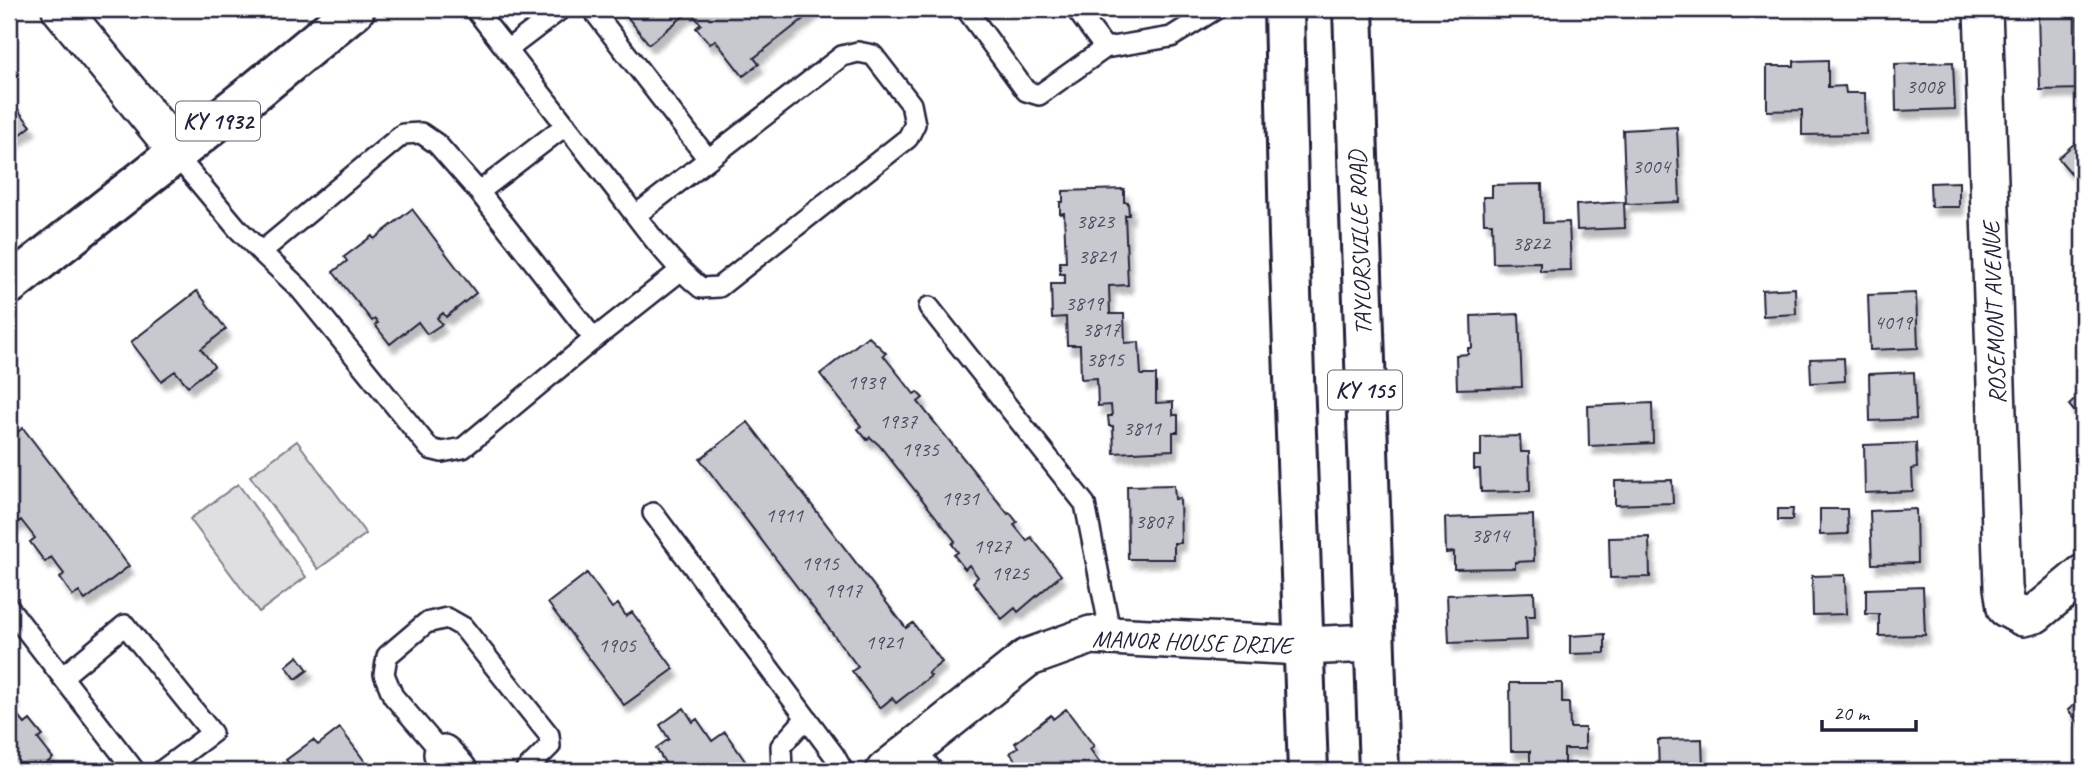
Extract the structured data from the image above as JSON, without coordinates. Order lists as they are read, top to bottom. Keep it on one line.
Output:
{"streets":{"main road":["KY 1932","TAYLORSVILLE ROAD","KY 155"],"street":["ROSEMONT AVENUE","MANOR HOUSE DRIVE"]},"crossings":[["TAYLORSVILLE ROAD","MANOR HOUSE DRIVE"],["KY 155","MANOR HOUSE DRIVE"]],"house_numbers":["3008","3004","3823","3822","3821","3819","4019","3817","3815","1939","1937","3811","1935","1931","1911","3807","3814","1927","1915","1925","1917","1921","1905"],"scale_bar":"20 m"}
